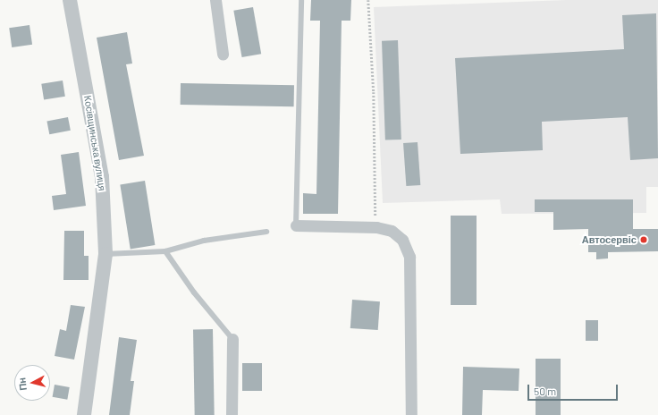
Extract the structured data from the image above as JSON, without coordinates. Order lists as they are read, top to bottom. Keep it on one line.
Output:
{"streets":{"street":["Косівщинська вулиця"]},"places":["Автосервіс"],"scale_bar":"50 m","north":"left"}
